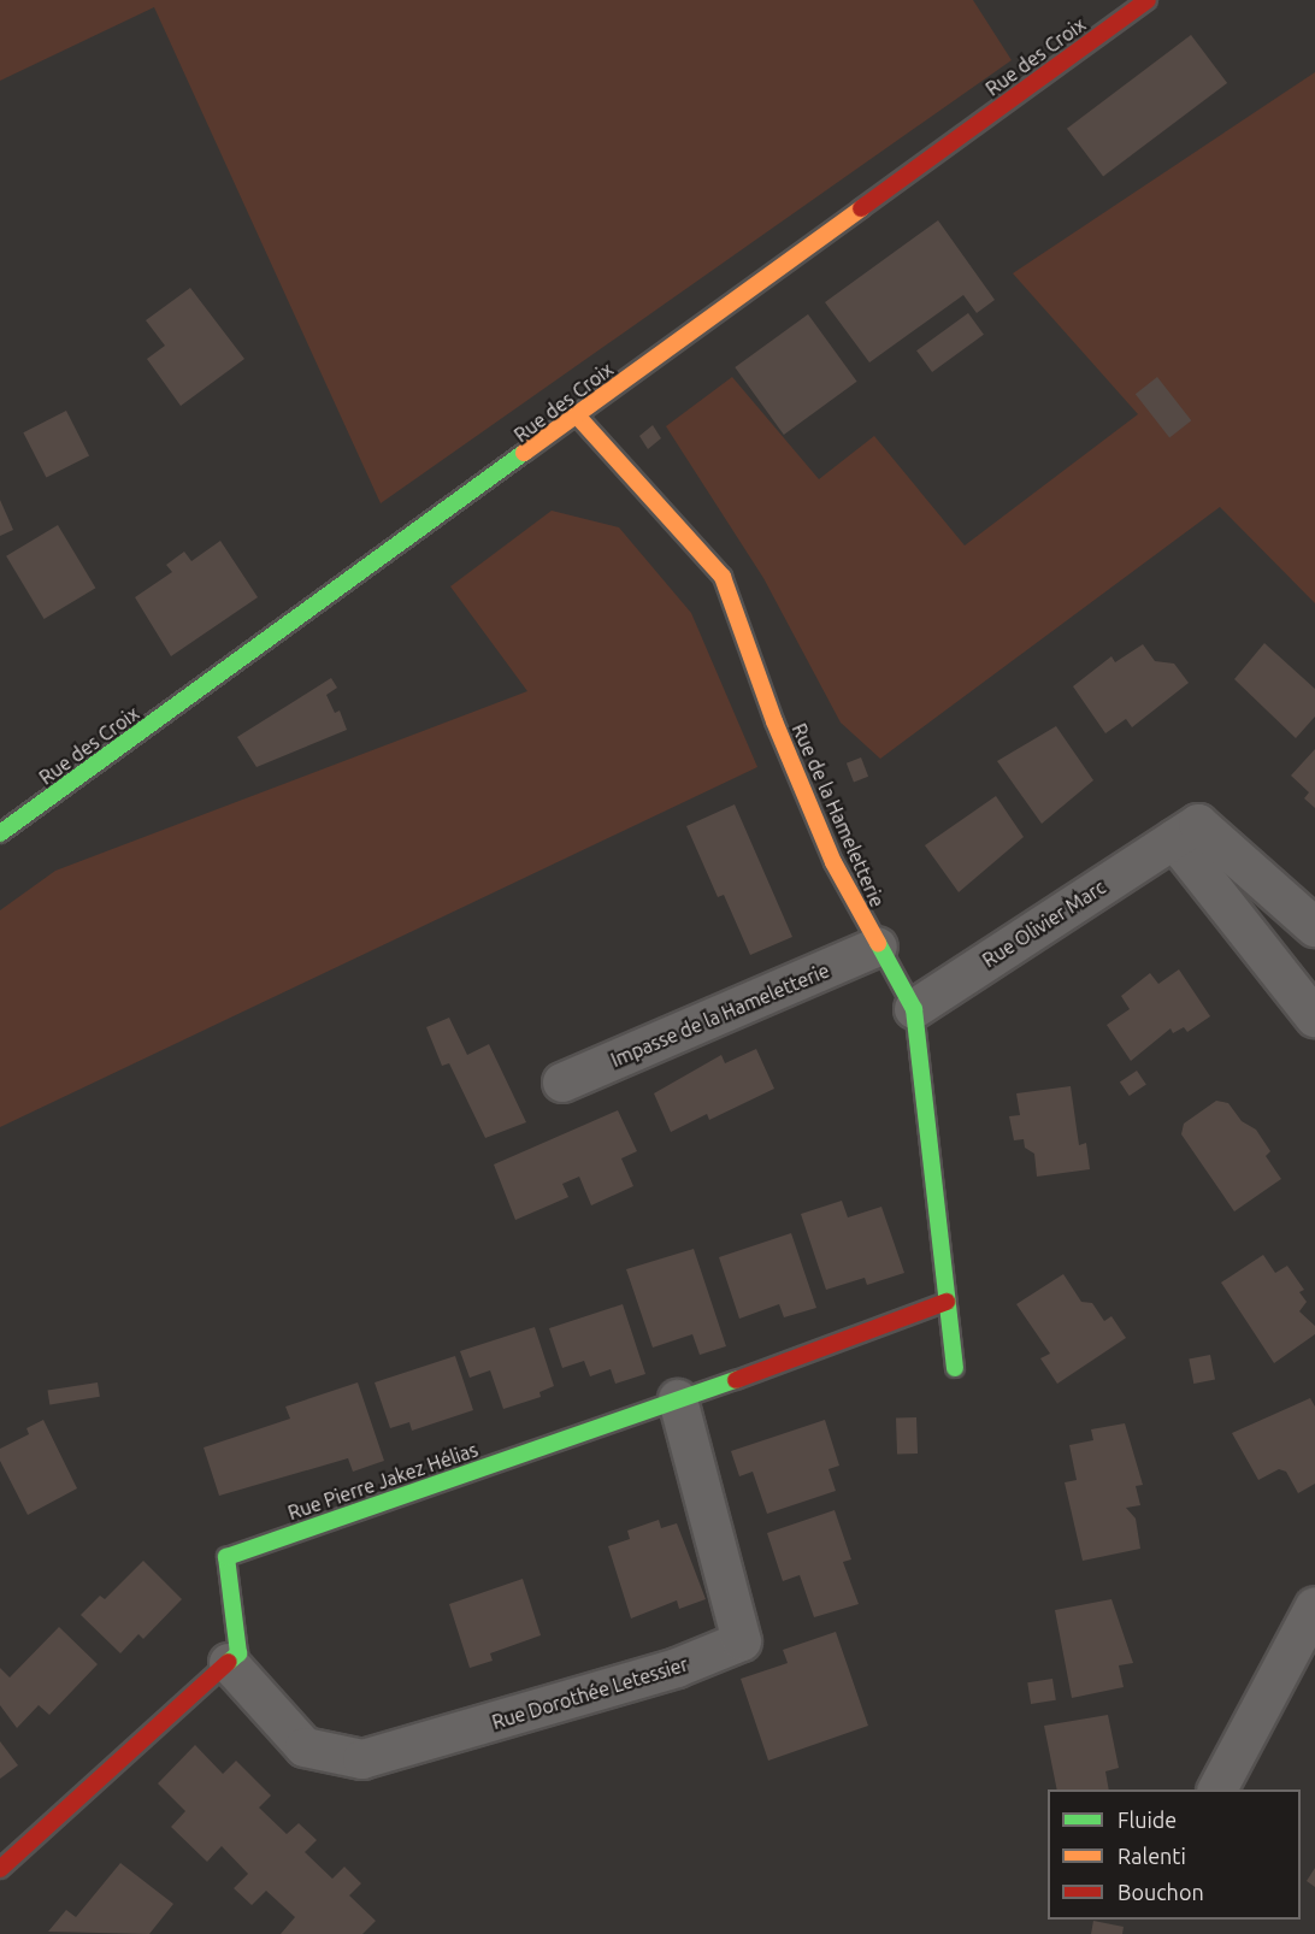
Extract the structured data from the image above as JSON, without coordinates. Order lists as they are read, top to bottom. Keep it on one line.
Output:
{"streets":{"street":["Rue des Croix","Rue de la Hameletterie","Rue Olivier Marc","Impasse de la Hameletterie","Rue Pierre Jakez Hélias","Rue Dorothée Letessier"]},"crossings":[["Rue des Croix","Rue de la Hameletterie"],["Rue de la Hameletterie","Rue Olivier Marc"],["Rue de la Hameletterie","Impasse de la Hameletterie"],["Rue de la Hameletterie","Rue Pierre Jakez Hélias"],["Rue Pierre Jakez Hélias","Rue Dorothée Letessier"]],"legend":["Fluide","Ralenti","Bouchon"]}
